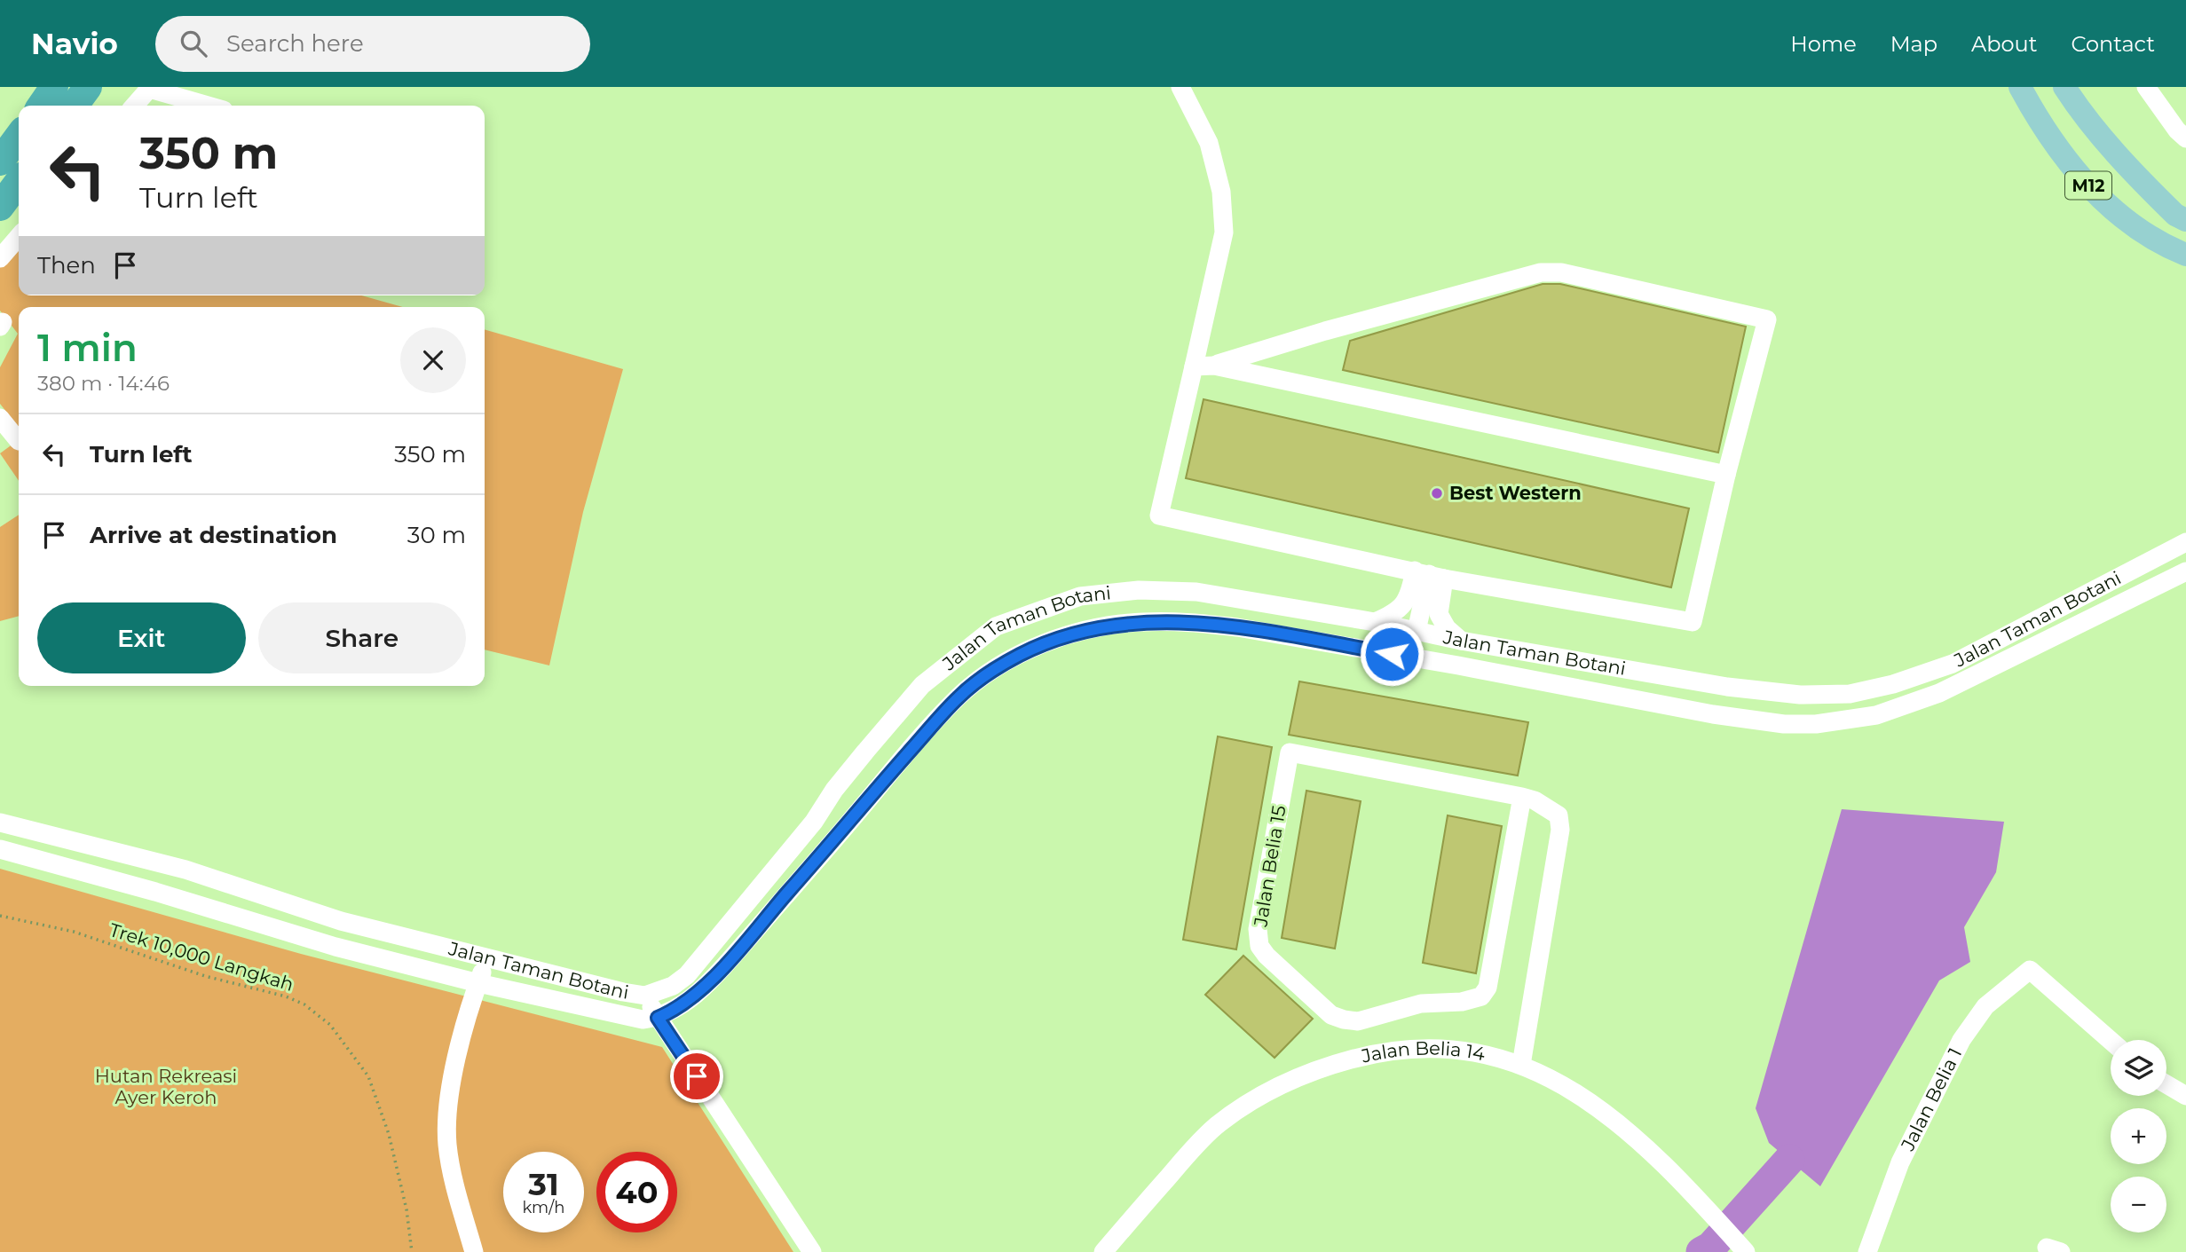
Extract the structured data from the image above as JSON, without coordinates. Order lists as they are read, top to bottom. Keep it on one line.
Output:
{"streets":{"main road":["M12"],"street":["Jalan Taman Botani","Jalan Belia 15","Jalan Belia 14","Jalan Belia 1"],"path":["Trek 10,000 Langkah"]},"crossings":[["Jalan Belia 15","Jalan Belia 14"]],"parks":["Hutan Rekreasi Ayer Keroh"],"places":["Best Western"],"page":{"header":"Navio","search":"Search here","nav":["Home","Map","About","Contact"],"turn":["350 m","Turn left"],"then":"Then","heading":["1 min","380 m · 14:46"],"list":[{"name":"Turn left","value":"350 m"},{"name":"Arrive at destination","value":"30 m"}],"buttons":["Exit","Share"],"map_buttons":["+","−"],"speed":"31 km/h","limit":"40"}}
